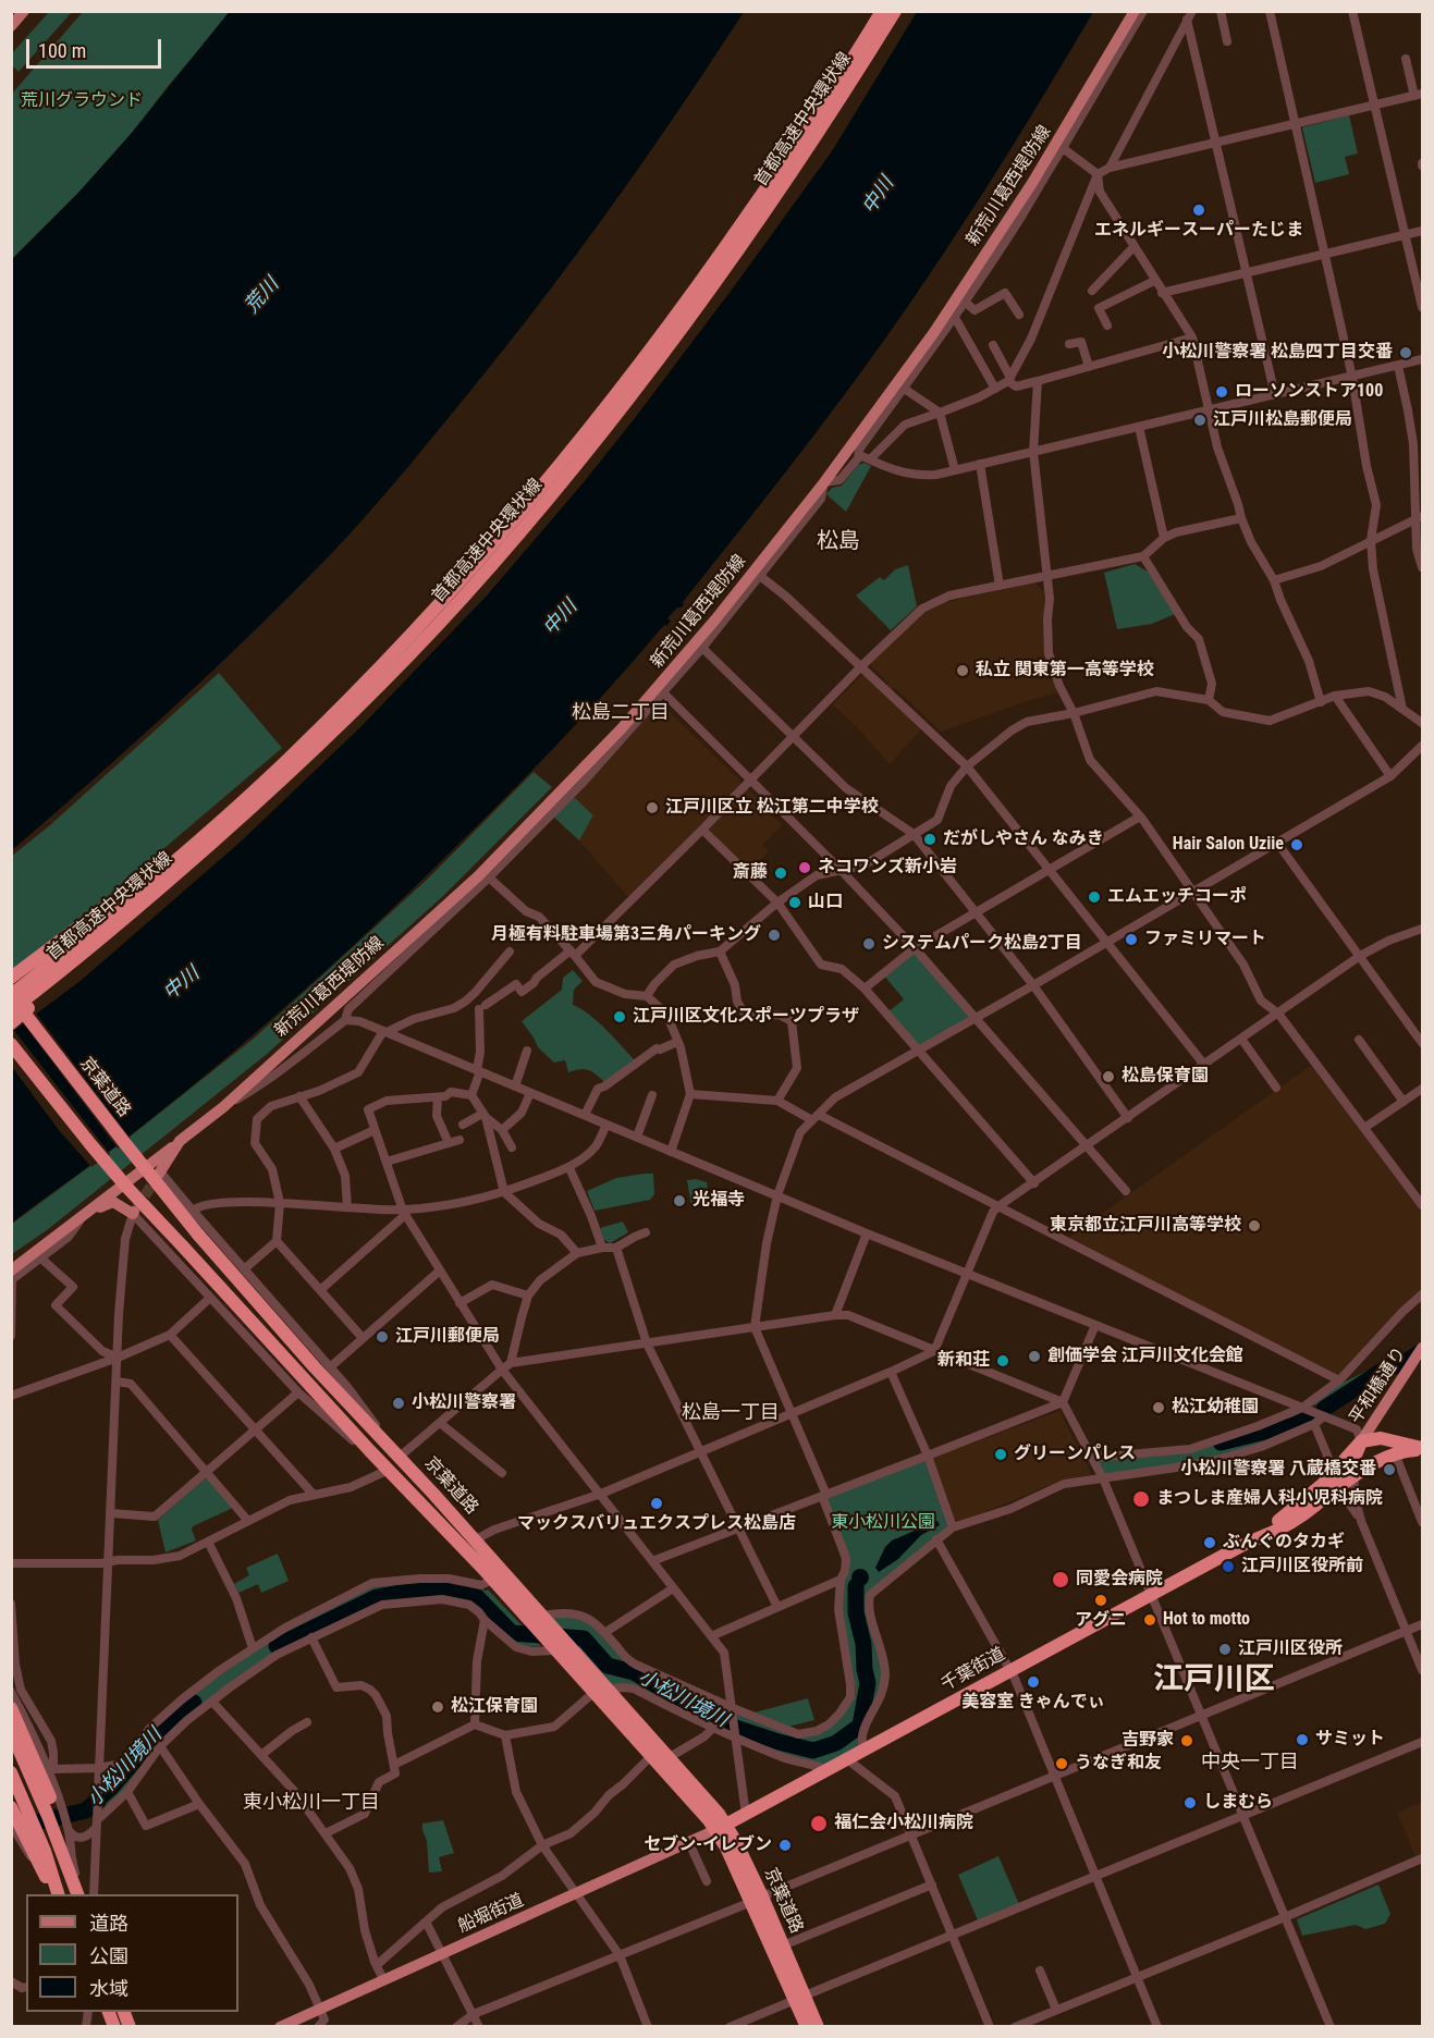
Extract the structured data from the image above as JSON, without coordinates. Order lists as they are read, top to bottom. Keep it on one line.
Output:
{"streets":{"highway":["首都高速中央環状線","京葉道路","千葉街道"],"main road":["新荒川葛西堤防線","平和橋通り","船堀街道"]},"crossings":[["首都高速中央環状線","京葉道路"],["京葉道路","千葉街道"],["京葉道路","船堀街道"],["平和橋通り","千葉街道"],["千葉街道","船堀街道"]],"districts":["松島","松島二丁目","松島一丁目","江戸川区","中央一丁目","東小松川一丁目"],"water":["中川","荒川","小松川境川"],"parks":["荒川グラウンド","東小松川公園"],"places":["エネルギースーパーたじま","小松川警察署 松島四丁目交番","ローソンストア100","江戸川松島郵便局","私立 関東第一高等学校","江戸川区立 松江第二中学校","だがしやさん なみき","Hair Salon Uziie","ネコワンズ新小岩","斎藤","エムエッチコーポ","山口","月極有料駐車場第3三角パーキング","ファミリマート","システムパーク松島2丁目","江戸川区文化スポーツプラザ","松島保育園","光福寺","東京都立江戸川高等学校","江戸川郵便局","創価学会 江戸川文化会館","新和荘","小松川警察署","松江幼稚園","グリーンパレス","小松川警察署 八蔵橋交番","まつしま産婦人科小児科病院","マックスバリュエクスプレス松島店","ぶんぐのタカギ","江戸川区役所前","同愛会病院","アグニ","Hot to motto","江戸川区役所","美容室 きゃんでぃ","松江保育園","サミット","吉野家","うなぎ和友","しまむら","福仁会小松川病院","セブン-イレブン"],"legend":["道路","公園","水域"],"scale_bar":"100 m"}
